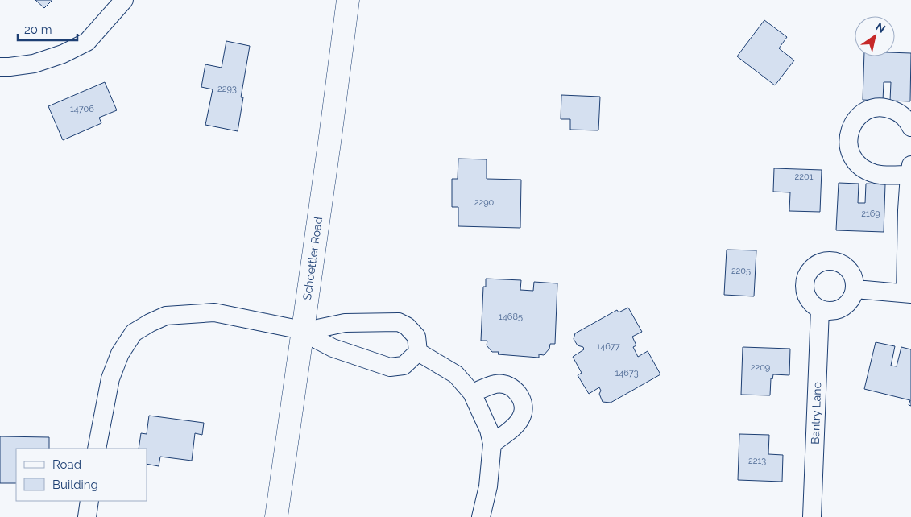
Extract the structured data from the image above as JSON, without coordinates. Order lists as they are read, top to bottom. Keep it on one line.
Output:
{"streets":{"street":["Schoettler Road","Bantry Lane"]},"house_numbers":["2293","14706","2201","2290","2169","2205","14685","14677","2209","14673","2213"],"legend":["Road","Building"],"scale_bar":"20 m","north":"top right"}
